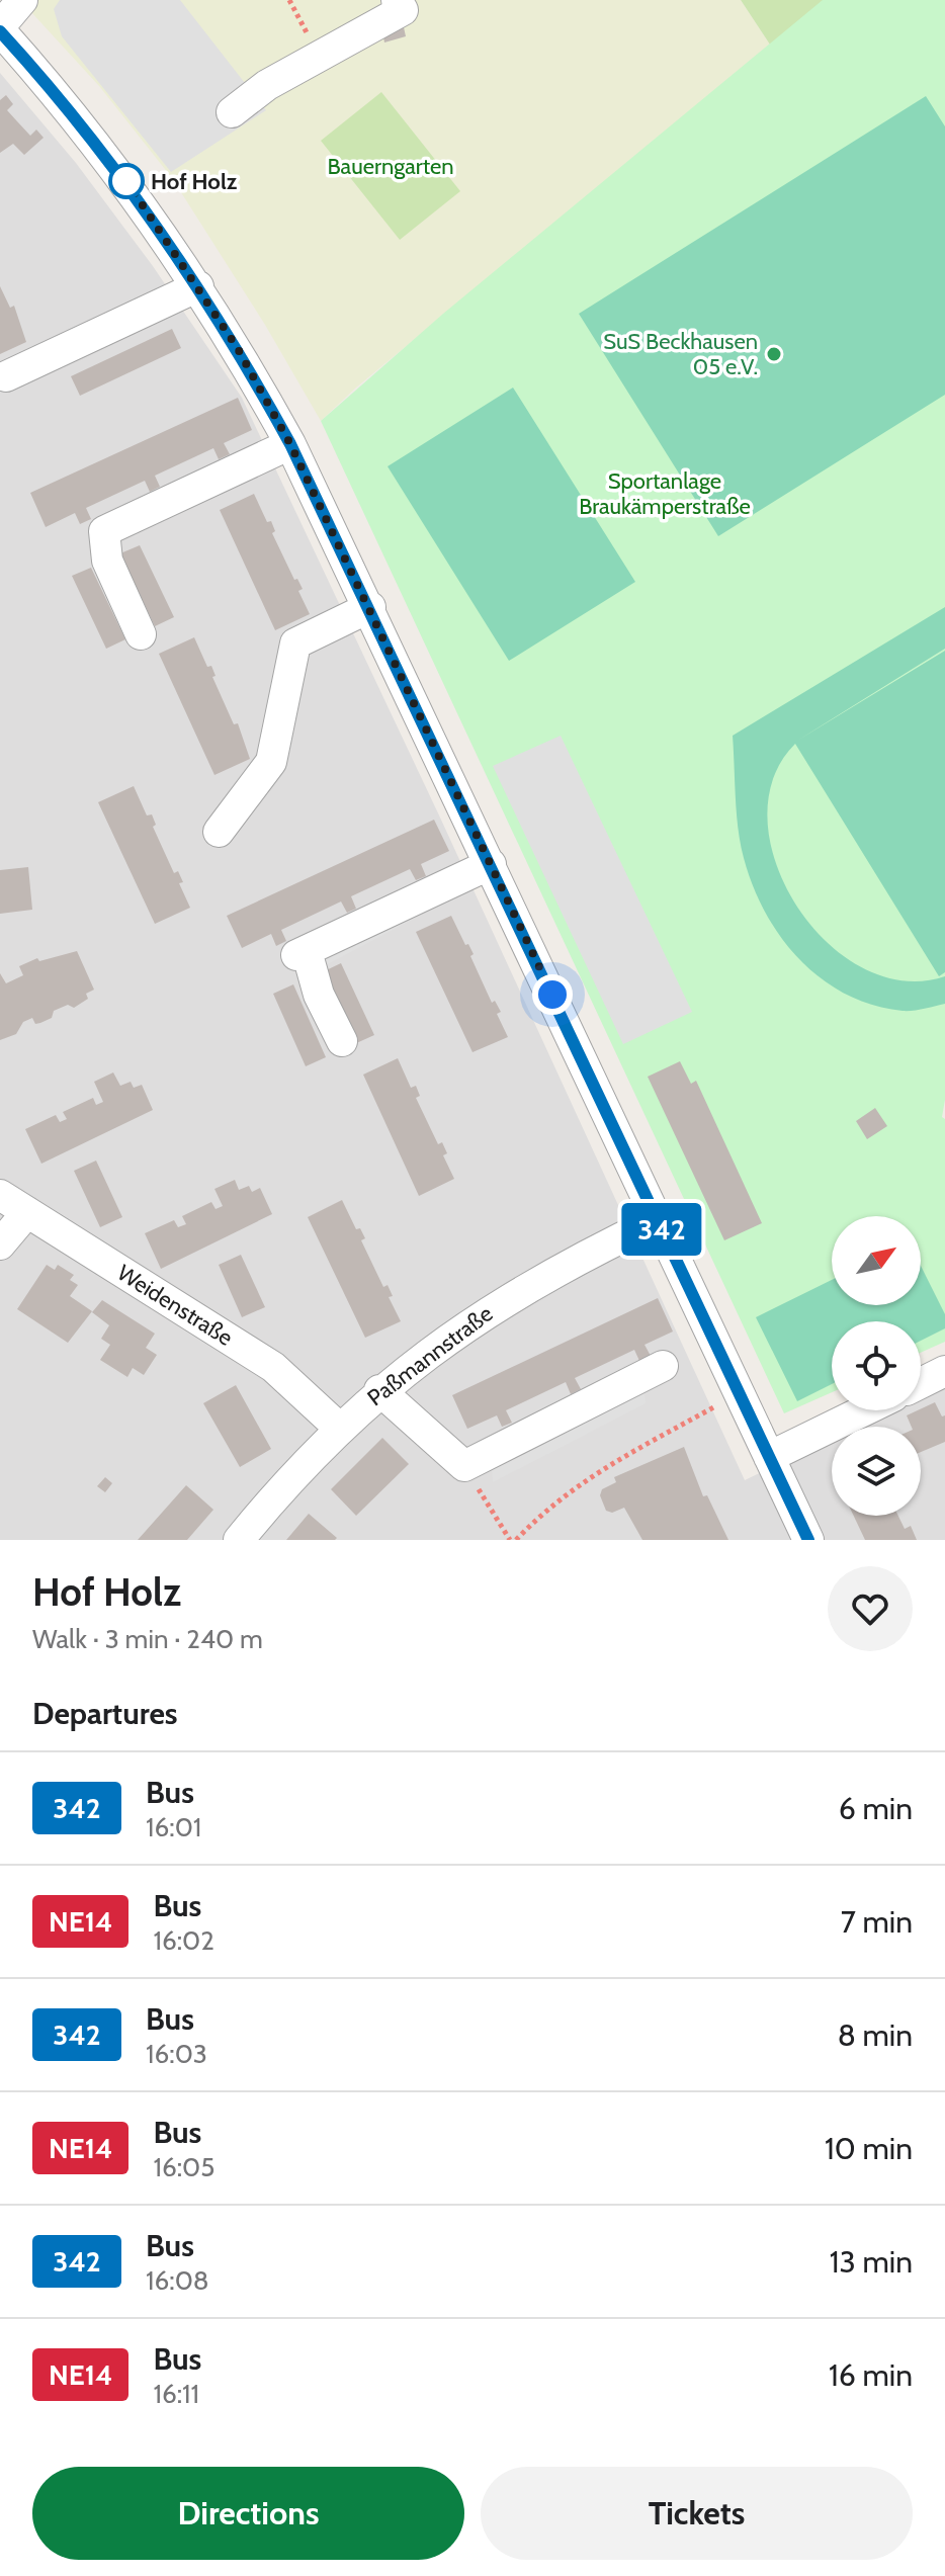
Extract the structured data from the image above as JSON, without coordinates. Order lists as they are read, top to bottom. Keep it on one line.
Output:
{"streets":{"street":["Weidenstraße","Paßmannstraße"]},"crossings":[["Weidenstraße","Paßmannstraße"]],"parks":["Bauerngarten","Sportanlage Braukämperstraße"],"places":["Hof Holz","SuS Beckhausen 05 e.V."],"lines":["bus line 342"],"north":"top right","page":{"on_map":"342","heading":[["Hof Holz","Walk · 3 min · 240 m"],"Departures"],"list":[{"mark":"342","name":"Bus","note":"16:01","value":"6 min"},{"mark":"NE14","name":"Bus","note":"16:02","value":"7 min"},{"mark":"342","name":"Bus","note":"16:03","value":"8 min"},{"mark":"NE14","name":"Bus","note":"16:05","value":"10 min"},{"mark":"342","name":"Bus","note":"16:08","value":"13 min"},{"mark":"NE14","name":"Bus","note":"16:11","value":"16 min"}],"buttons":["Directions","Tickets"]}}
